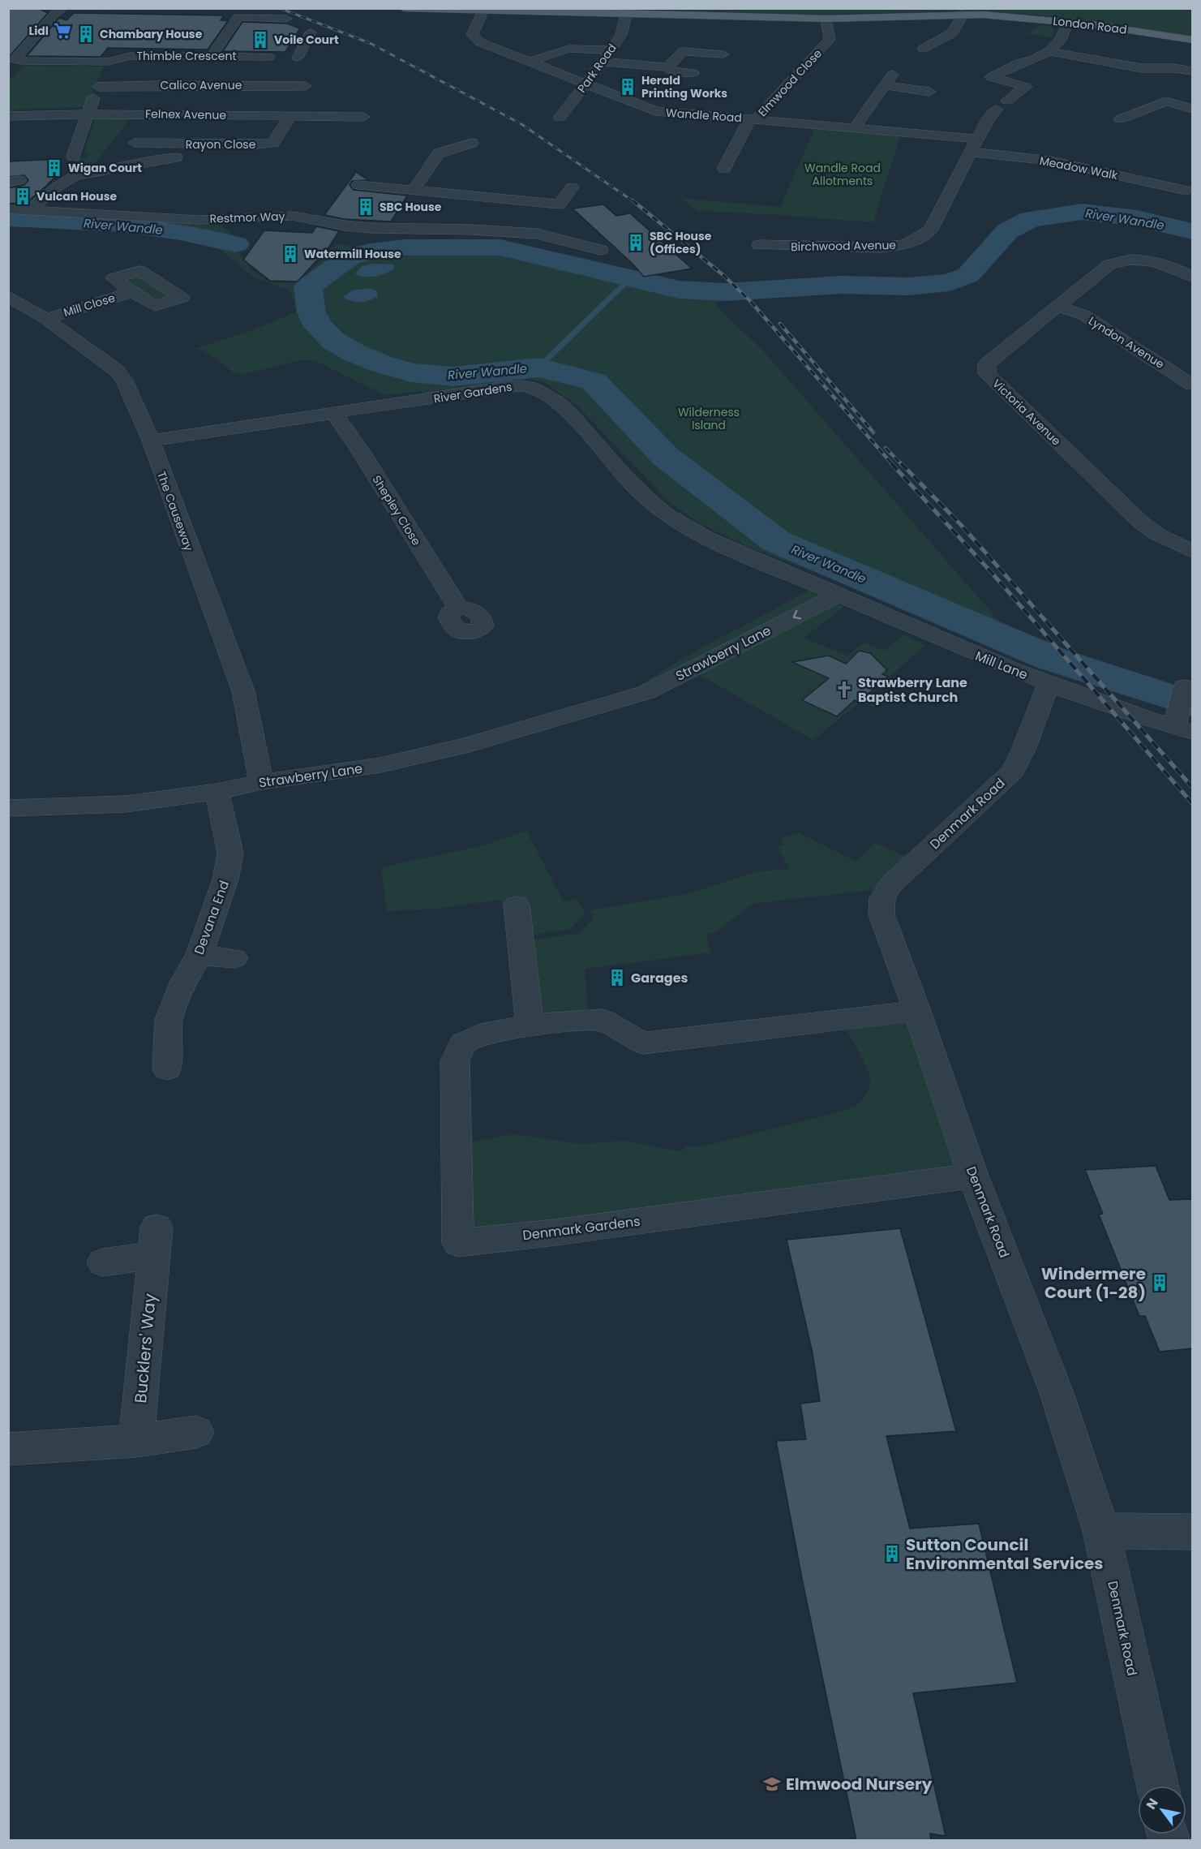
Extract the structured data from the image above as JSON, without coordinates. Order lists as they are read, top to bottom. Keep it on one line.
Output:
{"streets":{"main road":["London Road"],"street":["Thimble Crescent","Park Road","Elmwood Close","Calico Avenue","Felnex Avenue","Wandle Road","Rayon Close","Meadow Walk","Restmor Way","Birchwood Avenue","Mill Close","Lyndon Avenue","River Gardens","Victoria Avenue","Shepley Close","The Causeway","Strawberry Lane","Mill Lane","Denmark Road","Devana End","Denmark Gardens","Bucklers' Way"]},"crossings":[["London Road","Park Road"],["London Road","Elmwood Close"],["London Road","Wandle Road"],["Park Road","Wandle Road"],["Elmwood Close","Wandle Road"],["Felnex Avenue","Rayon Close"],["Wandle Road","Meadow Walk"],["Wandle Road","Birchwood Avenue"],["Meadow Walk","Birchwood Avenue"],["Mill Close","The Causeway"],["Lyndon Avenue","Victoria Avenue"],["River Gardens","Shepley Close"],["River Gardens","The Causeway"],["River Gardens","Strawberry Lane"],["River Gardens","Mill Lane"],["The Causeway","Strawberry Lane"],["Strawberry Lane","Mill Lane"],["Strawberry Lane","Devana End"],["Mill Lane","Denmark Road"],["Denmark Road","Denmark Gardens"]],"water":["River Wandle"],"parks":["Wandle Road Allotments","Wilderness Island"],"places":{"supermarket":["Lidl"],"building":["Chambary House","Voile Court","Herald Printing Works","Wigan Court","Vulcan House","SBC House","SBC House (Offices)","Watermill House","Garages","Windermere Court (1-28)","Sutton Council Environmental Services"],"church":["Strawberry Lane Baptist Church"],"school or university":["Elmwood Nursery"]},"north":"top left"}
